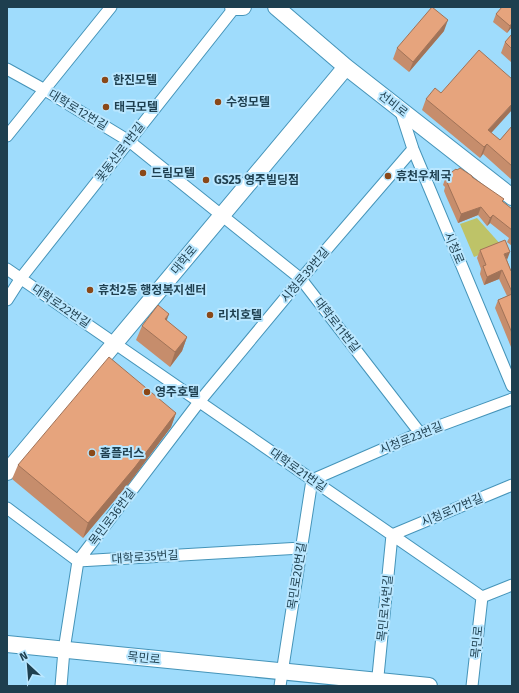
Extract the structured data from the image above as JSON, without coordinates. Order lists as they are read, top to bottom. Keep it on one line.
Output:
{"streets":{"main road":["선비로","대학로","목민로"],"street":["대학로12번길","꽃동산로1번길","시청로","시청로39번길","대학로22번길","대학로11번길","시청로23번길","대학로21번길","시청로17번길","목민로36번길","대학로35번길","목민로20번길","목민로14번길"]},"crossings":[["선비로","시청로"],["선비로","대학로"],["대학로12번길","꽃동산로1번길"],["대학로12번길","대학로"],["대학로12번길","대학로11번길"],["꽃동산로1번길","대학로22번길"],["시청로","시청로39번길"],["대학로","대학로22번길"],["대학로","대학로11번길"],["대학로","대학로21번길"],["시청로39번길","대학로11번길"],["시청로39번길","대학로21번길"],["시청로39번길","목민로36번길"],["대학로22번길","대학로21번길"],["대학로11번길","시청로23번길"],["시청로23번길","대학로21번길"],["시청로23번길","목민로20번길"],["대학로21번길","시청로17번길"],["대학로21번길","목민로36번길"],["대학로21번길","목민로20번길"],["대학로21번길","목민로14번길"],["대학로21번길","목민로"],["시청로17번길","목민로14번길"],["목민로36번길","대학로35번길"],["목민로36번길","목민로"],["대학로35번길","목민로20번길"],["목민로20번길","목민로"],["목민로14번길","목민로"]],"places":["한진모텔","수정모텔","태극모텔","드림모텔","휴천우체국","GS25 영주빌딩점","휴천2동 행정복지센터","리치호텔","영주호텔","홈플러스"],"north":"top left"}
